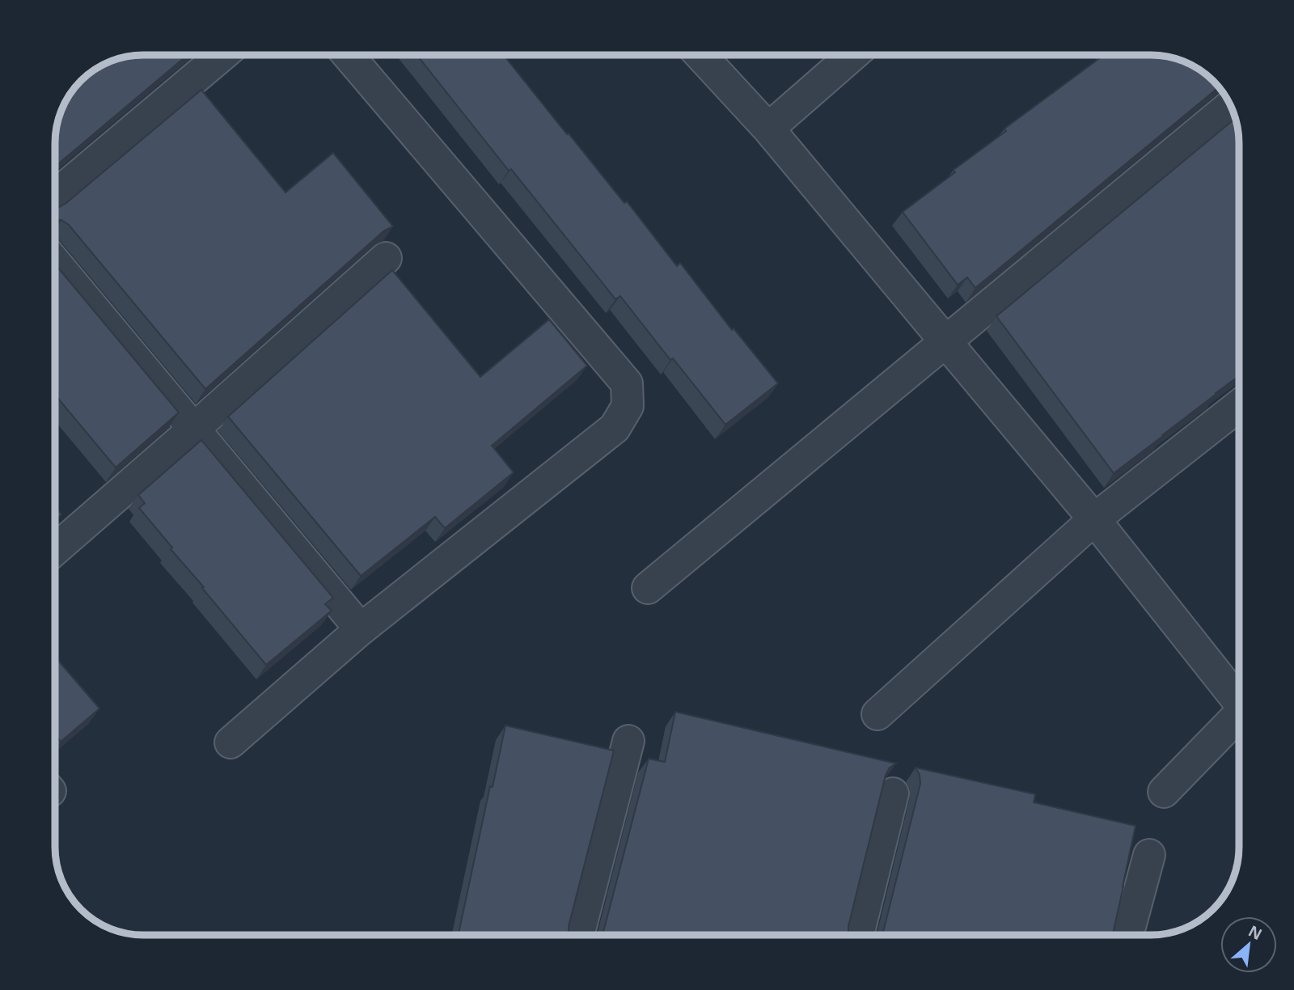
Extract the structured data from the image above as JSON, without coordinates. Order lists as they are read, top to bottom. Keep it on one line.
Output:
{"north":"top right"}
